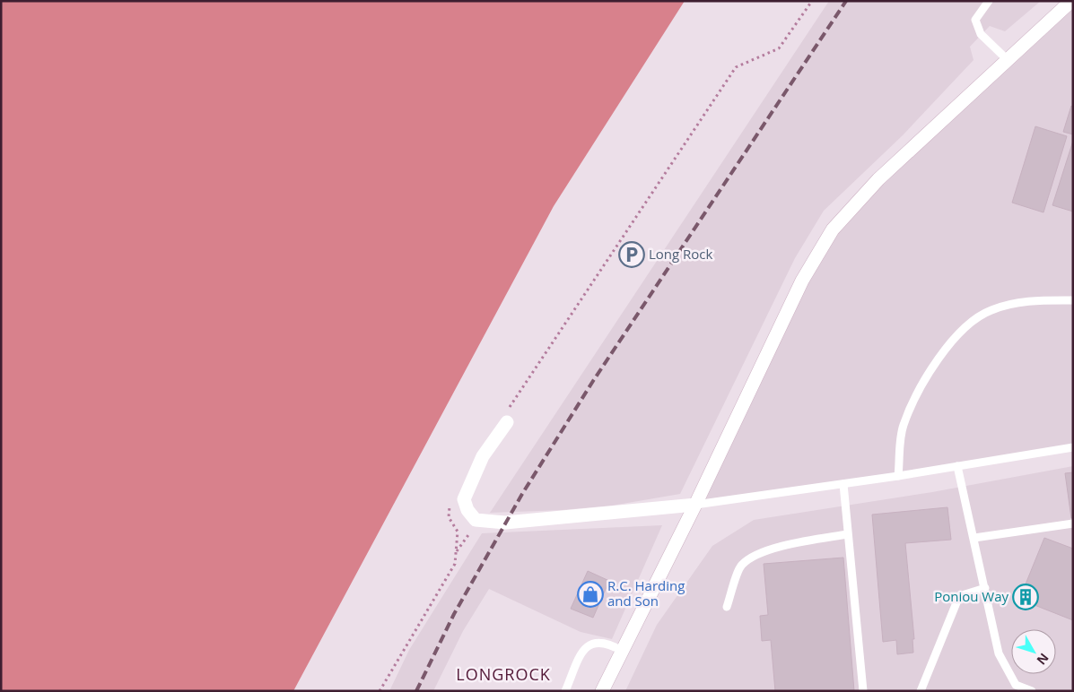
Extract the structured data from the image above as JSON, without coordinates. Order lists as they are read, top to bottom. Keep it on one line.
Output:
{"districts":["LONGROCK"],"places":{"parking":["Long Rock"],"shop":["R.C. Harding and Son"],"building":["Poniou Way"]},"north":"bottom right"}
